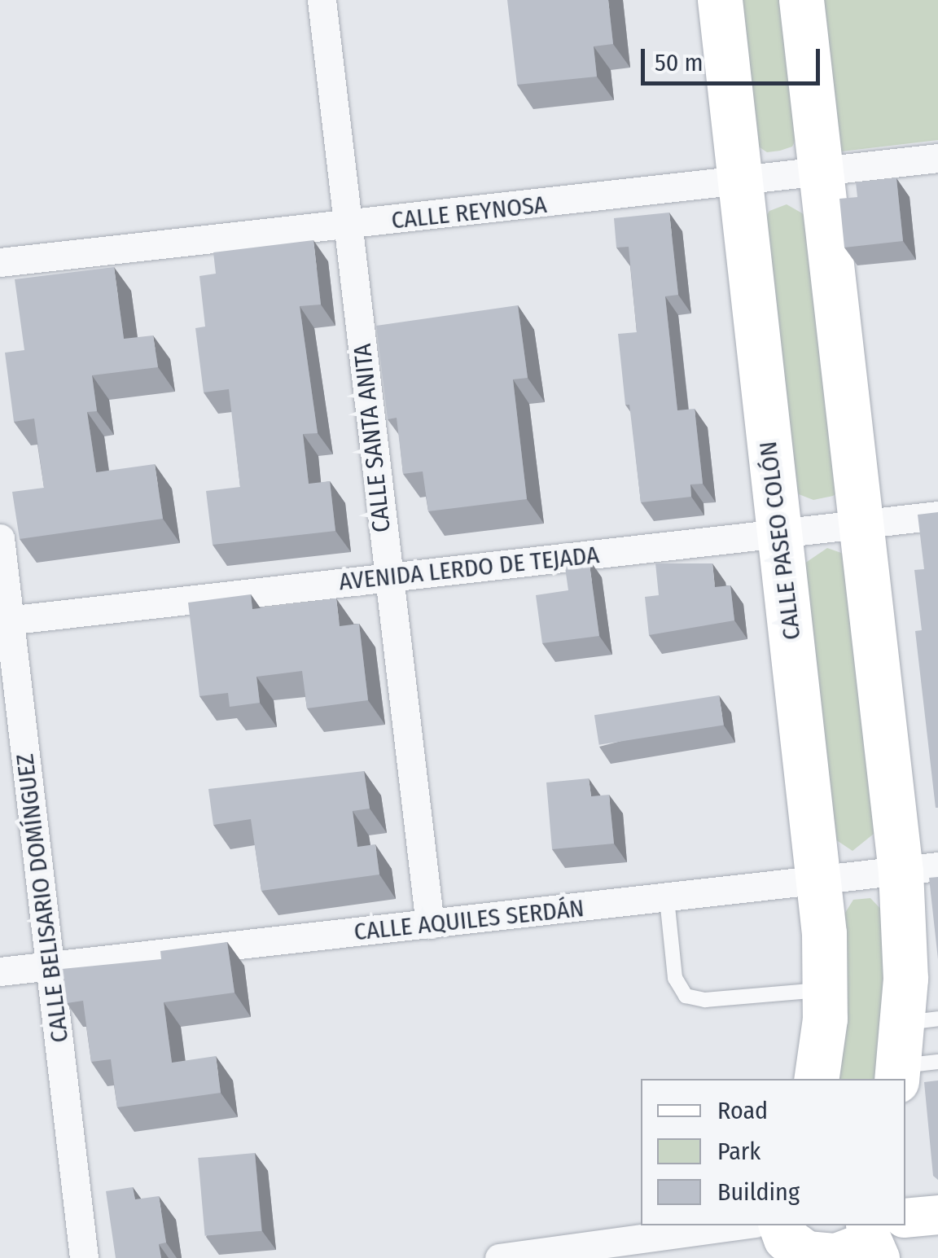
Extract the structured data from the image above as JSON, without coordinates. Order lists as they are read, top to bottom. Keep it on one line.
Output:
{"streets":{"main road":["CALLE PASEO COLÓN"],"street":["CALLE REYNOSA","CALLE SANTA ANITA","AVENIDA LERDO DE TEJADA","CALLE BELISARIO DOMÍNGUEZ","CALLE AQUILES SERDÁN"]},"crossings":[["CALLE REYNOSA","CALLE SANTA ANITA"],["CALLE REYNOSA","CALLE PASEO COLÓN"],["CALLE SANTA ANITA","AVENIDA LERDO DE TEJADA"],["CALLE SANTA ANITA","CALLE AQUILES SERDÁN"],["CALLE PASEO COLÓN","AVENIDA LERDO DE TEJADA"],["CALLE PASEO COLÓN","CALLE AQUILES SERDÁN"],["AVENIDA LERDO DE TEJADA","CALLE BELISARIO DOMÍNGUEZ"],["CALLE BELISARIO DOMÍNGUEZ","CALLE AQUILES SERDÁN"]],"legend":["Road","Park","Building"],"scale_bar":"50 m"}
